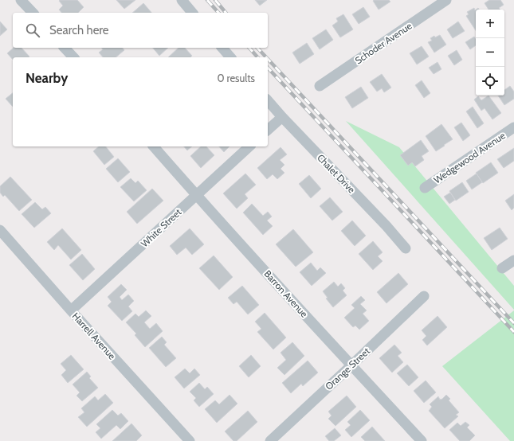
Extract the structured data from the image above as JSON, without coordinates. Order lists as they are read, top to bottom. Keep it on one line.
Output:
{"streets":{"street":["Schoder Avenue","Wedgewood Avenue","Chalet Drive","White Street","Barron Avenue","Harrell Avenue","Orange Street"]},"crossings":[["White Street","Barron Avenue"],["White Street","Harrell Avenue"],["Barron Avenue","Orange Street"]],"page":{"map_buttons":["+","−"],"search":"Search here","heading":["Nearby","0 results"]}}
